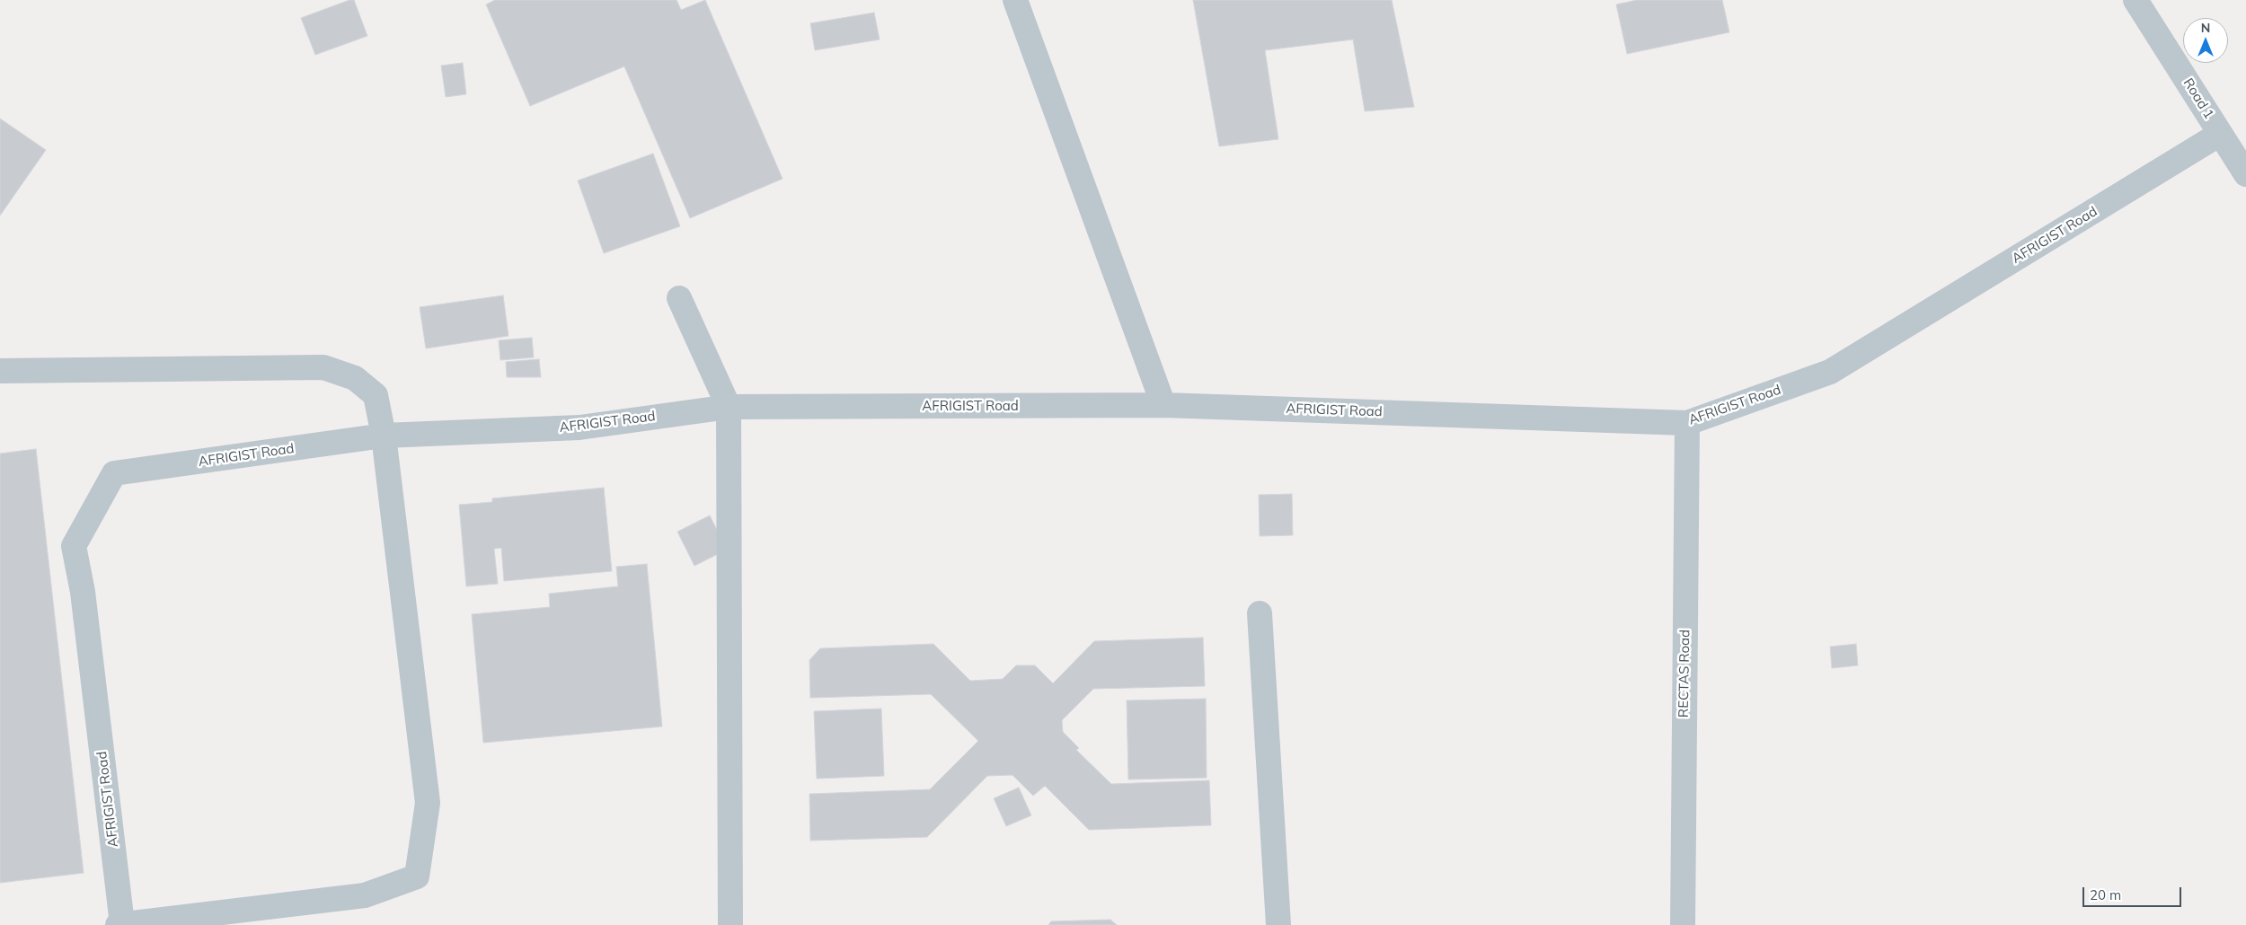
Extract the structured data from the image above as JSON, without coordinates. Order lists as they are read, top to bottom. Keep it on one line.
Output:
{"streets":{"street":["Road 1","AFRIGIST Road","RECTAS Road"]},"crossings":[["Road 1","AFRIGIST Road"],["AFRIGIST Road","RECTAS Road"]],"scale_bar":"20 m","north":"top"}
